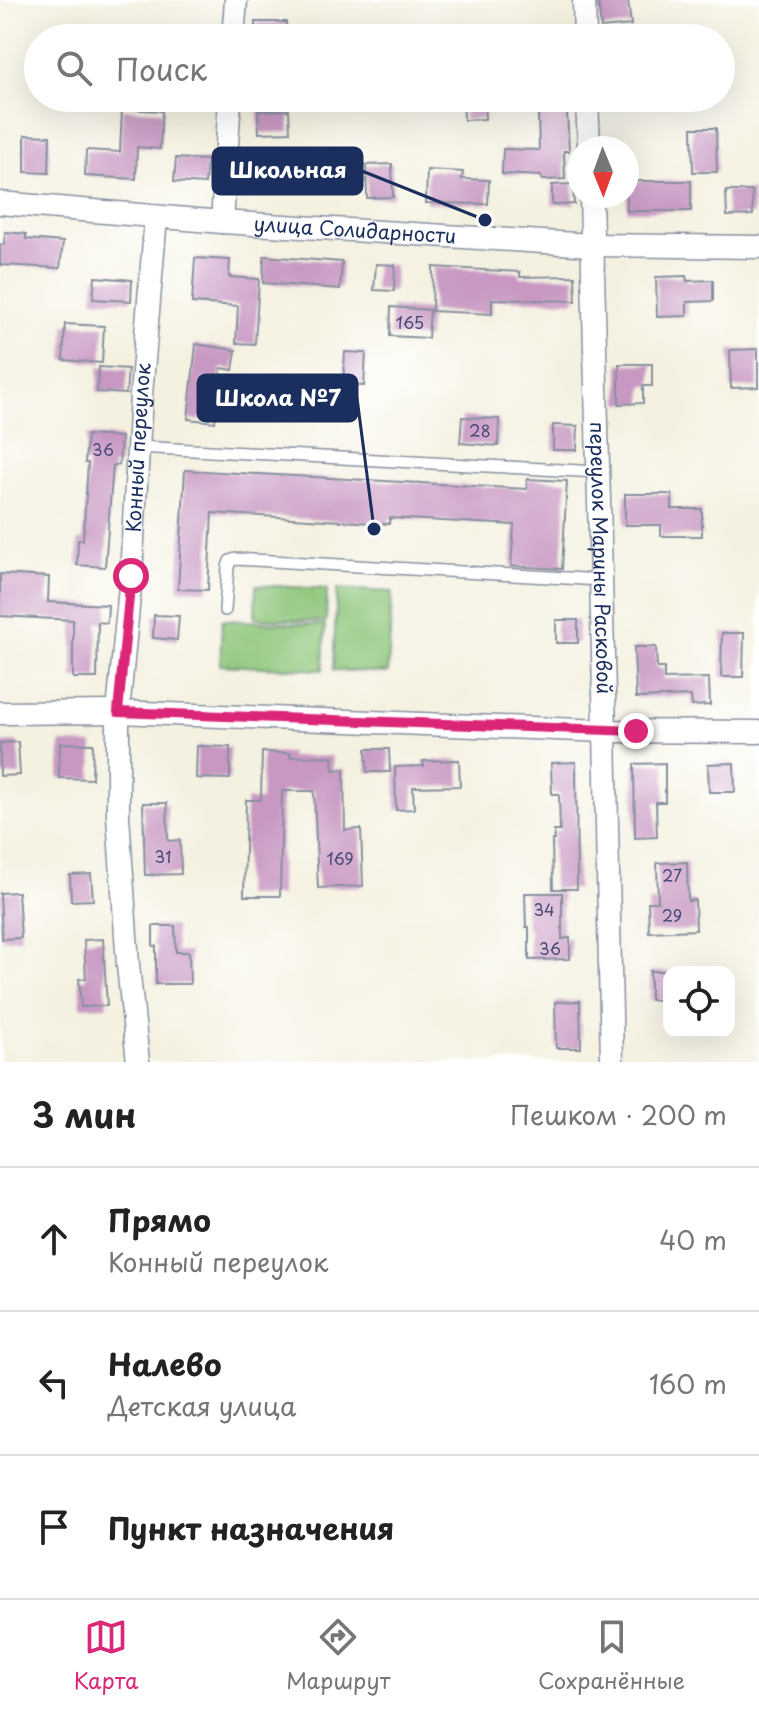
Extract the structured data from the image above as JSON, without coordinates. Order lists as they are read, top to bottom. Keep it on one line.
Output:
{"streets":{"street":["улица Солидарности","Конный переулок","переулок Марины Расковой"]},"crossings":[["улица Солидарности","Конный переулок"],["улица Солидарности","переулок Марины Расковой"]],"places":["Школьная","Школа №7"],"house_numbers":["165","28","36","31","169","27","34","29","36"],"north":"bottom","page":{"search":"Поиск","heading":["3 мин","Пешком · 200 m"],"list":[["Прямо","Конный переулок","40 m"],["Налево","Детская улица","160 m"],"Пункт назначения"],"nav":["Карта","Маршрут","Сохранённые"]}}
